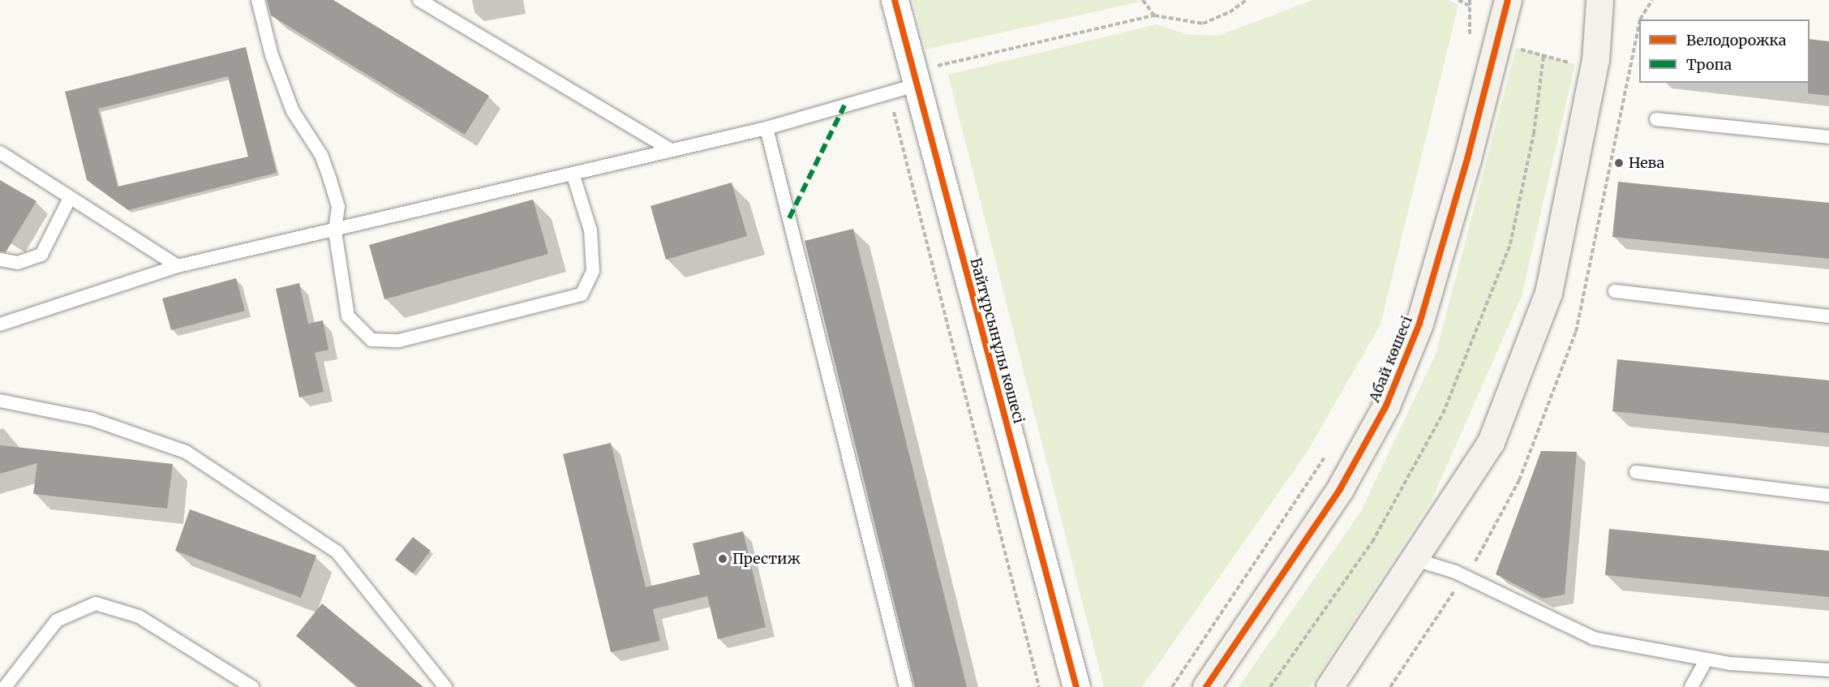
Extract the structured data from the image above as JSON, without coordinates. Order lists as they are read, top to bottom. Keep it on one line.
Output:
{"streets":{"street":["Байтұрсынұлы көшесі","Абай көшесі"]},"places":["Нева","Престиж"],"legend":["Велодорожка","Тропа"]}
